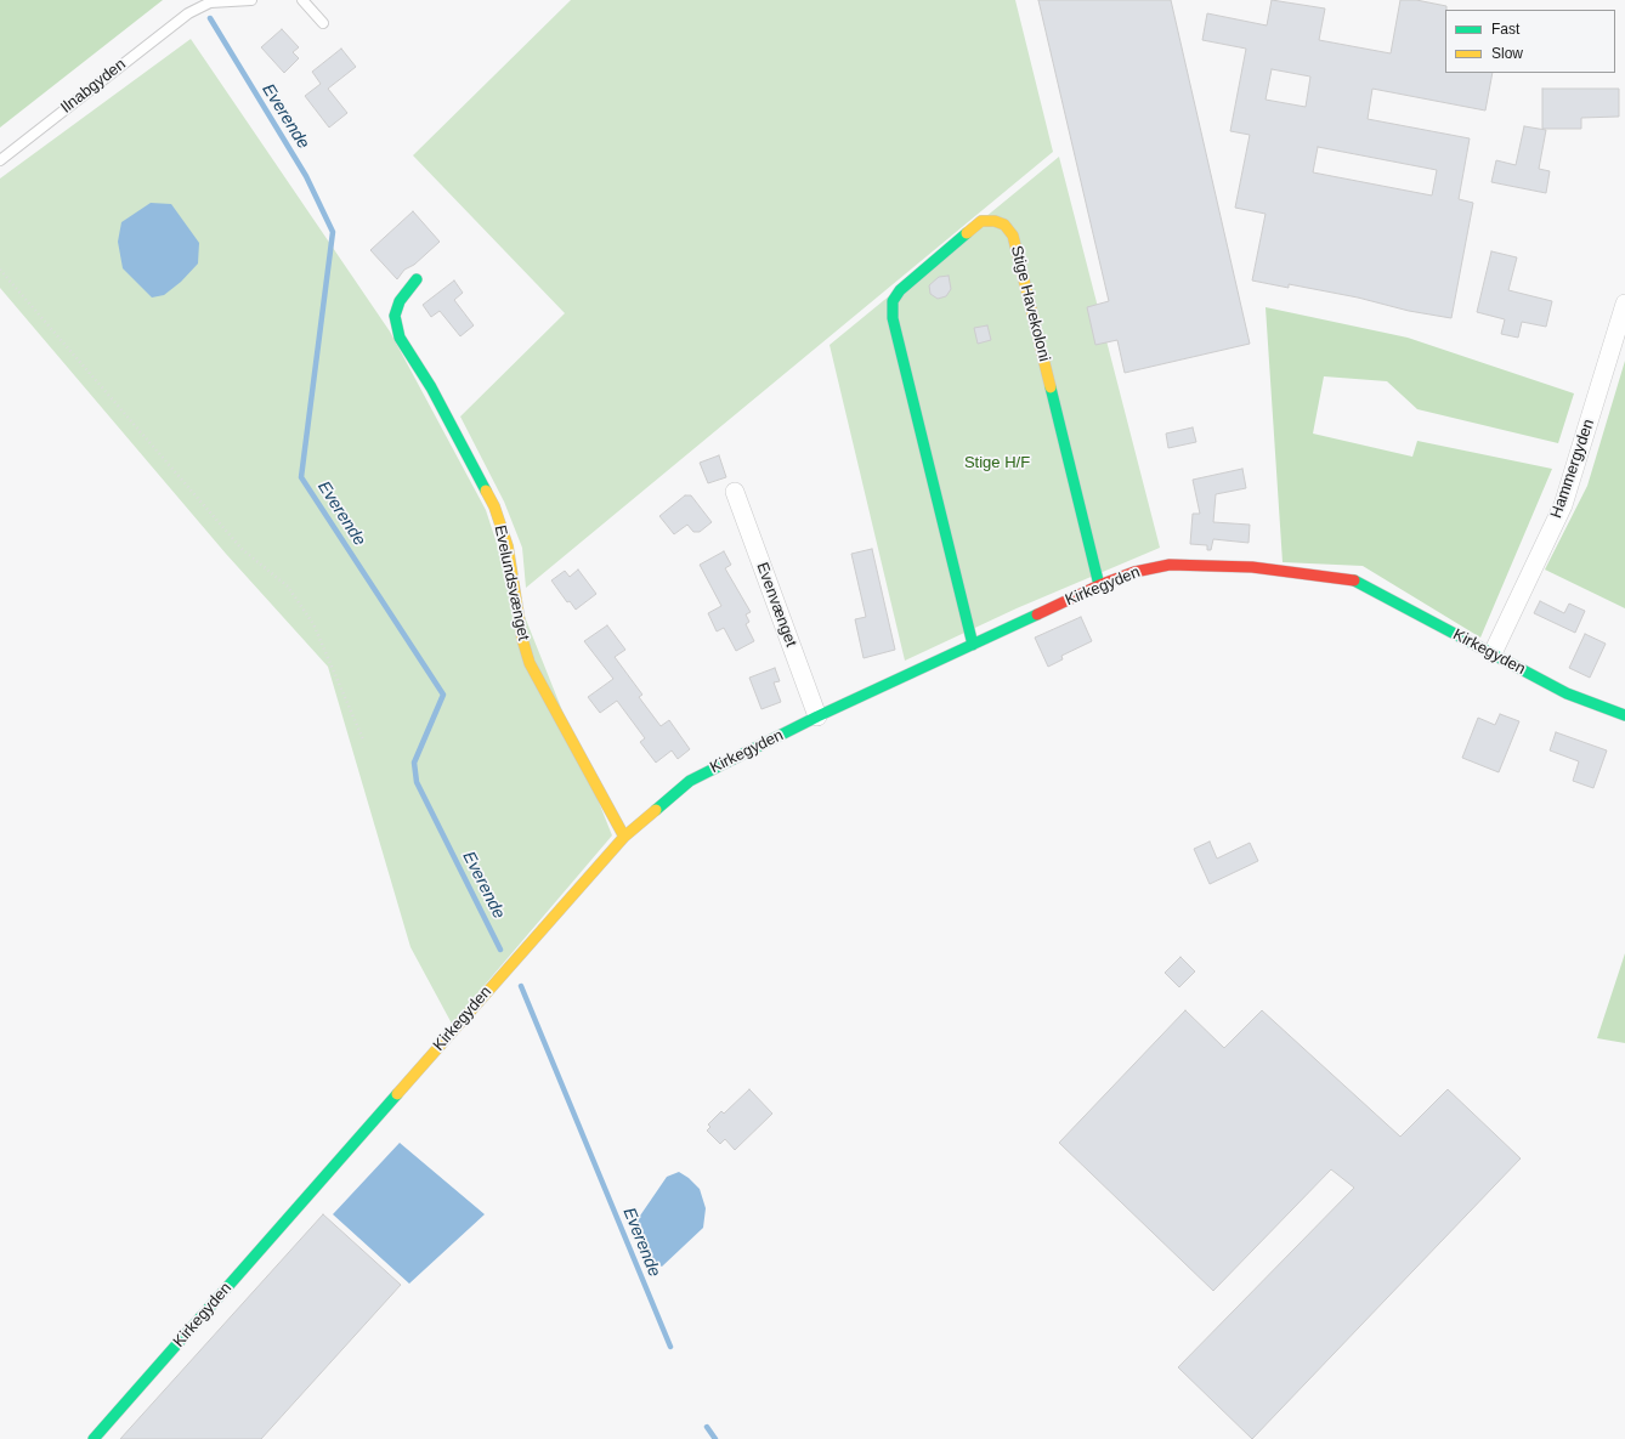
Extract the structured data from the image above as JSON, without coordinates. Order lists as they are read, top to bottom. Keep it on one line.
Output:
{"streets":{"street":["Stige Havekoloni","Hammergyden","Evelundsvænget","Kirkegyden","Evenvænget"],"lane":["Ilnabgyden"]},"crossings":[["Stige Havekoloni","Kirkegyden"],["Hammergyden","Kirkegyden"],["Evelundsvænget","Kirkegyden"],["Kirkegyden","Evenvænget"]],"water":["Everende"],"parks":["Stige H/F"],"legend":["Fast","Slow"]}
